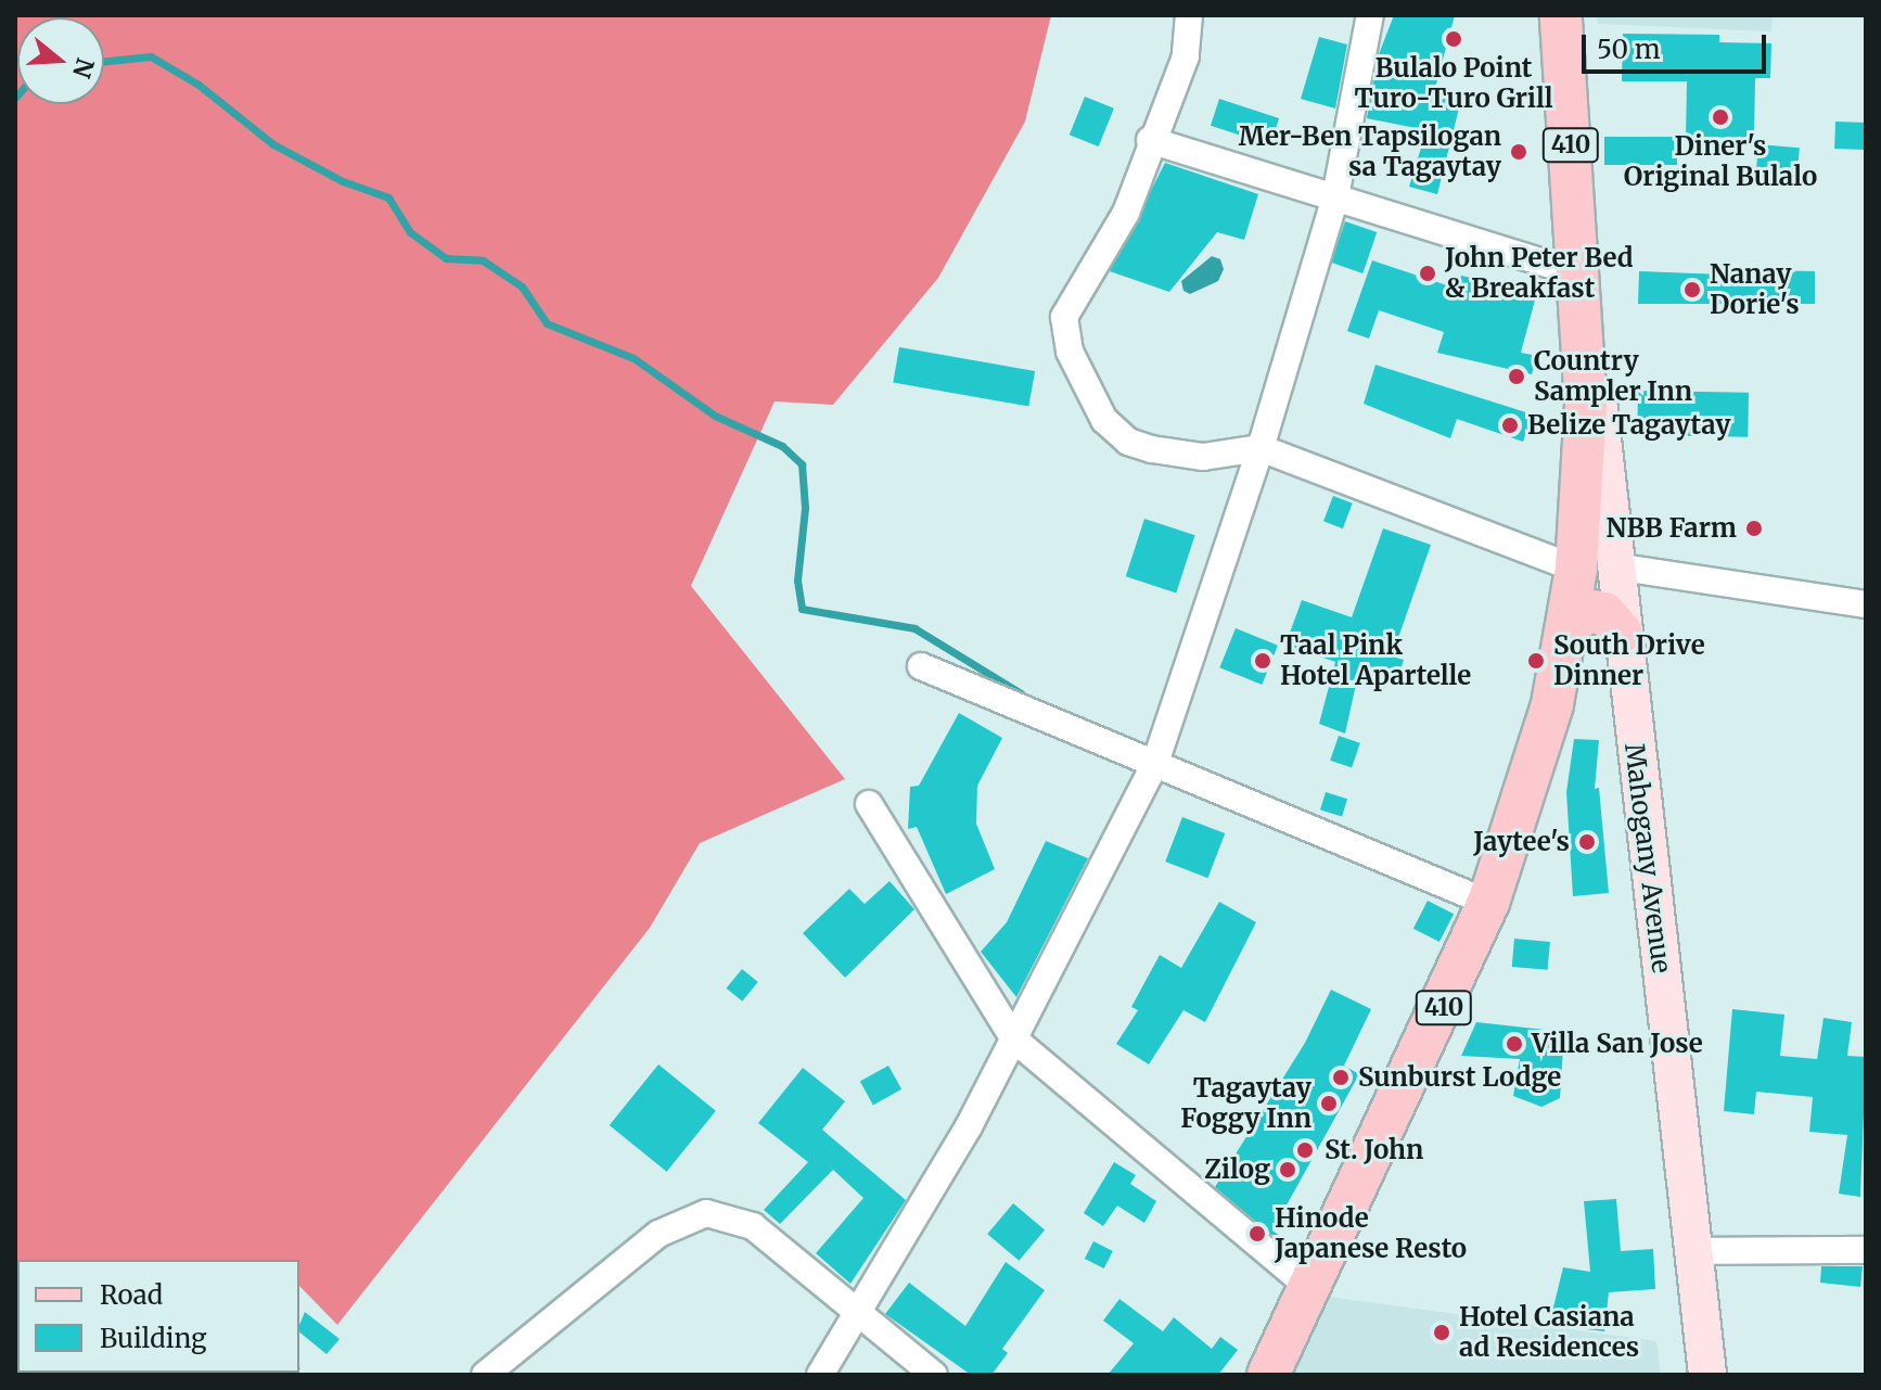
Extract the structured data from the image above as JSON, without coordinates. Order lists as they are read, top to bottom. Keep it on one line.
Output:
{"streets":{"main road":["410","Mahogany Avenue"]},"crossings":[["410","Mahogany Avenue"]],"places":["Bulalo Point Turo-Turo Grill","Diner's Original Bulalo","Mer-Ben Tapsilogan sa Tagaytay","John Peter Bed & Breakfast","Nanay Dorie's","Country Sampler Inn","Belize Tagaytay","NBB Farm","Taal Pink Hotel Apartelle","South Drive Dinner","Jaytee's","Villa San Jose","Sunburst Lodge","Tagaytay Foggy Inn","St. John","Zilog","Hinode Japanese Resto","Hotel Casiana ad Residences"],"legend":["Road","Building"],"scale_bar":"50 m","north":"right"}
